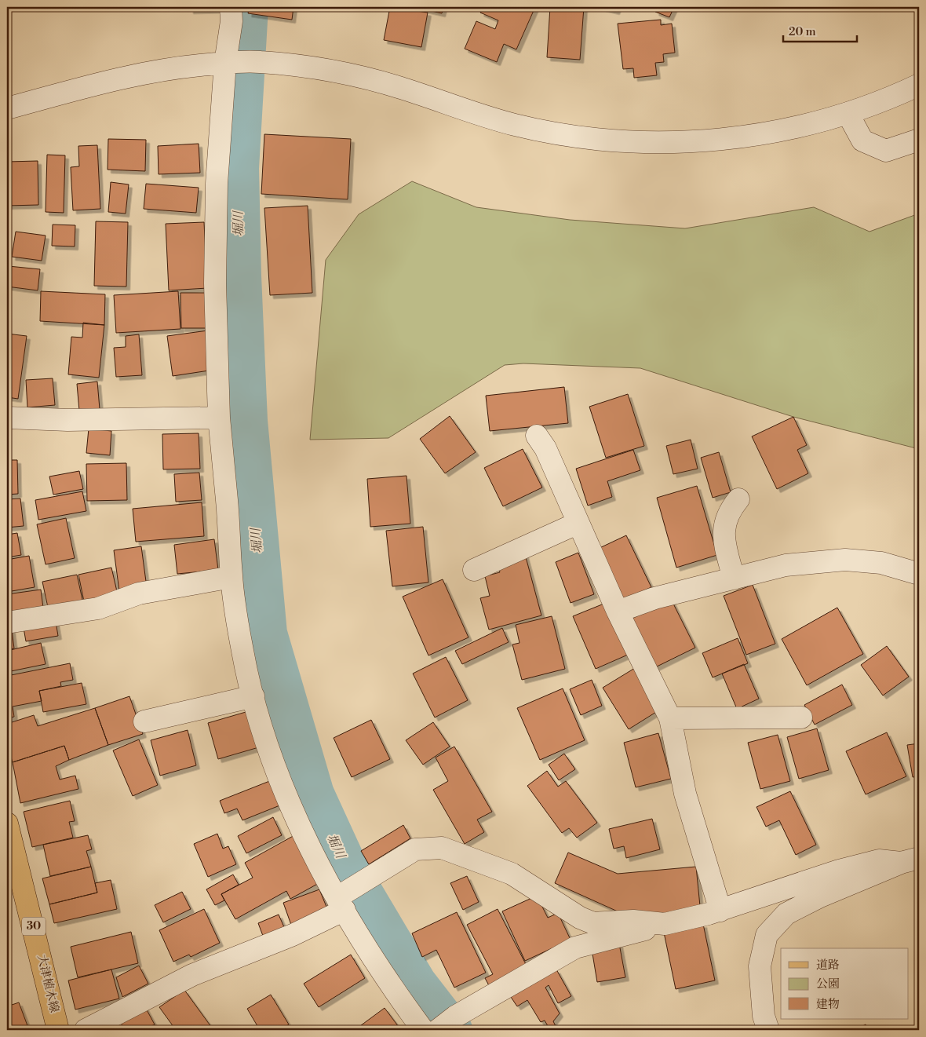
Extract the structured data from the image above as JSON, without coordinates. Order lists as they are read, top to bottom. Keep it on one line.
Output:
{"streets":{"main road":["30","大津植木線"]},"water":["堀川"],"legend":["道路","公園","建物"],"scale_bar":"20 m"}
